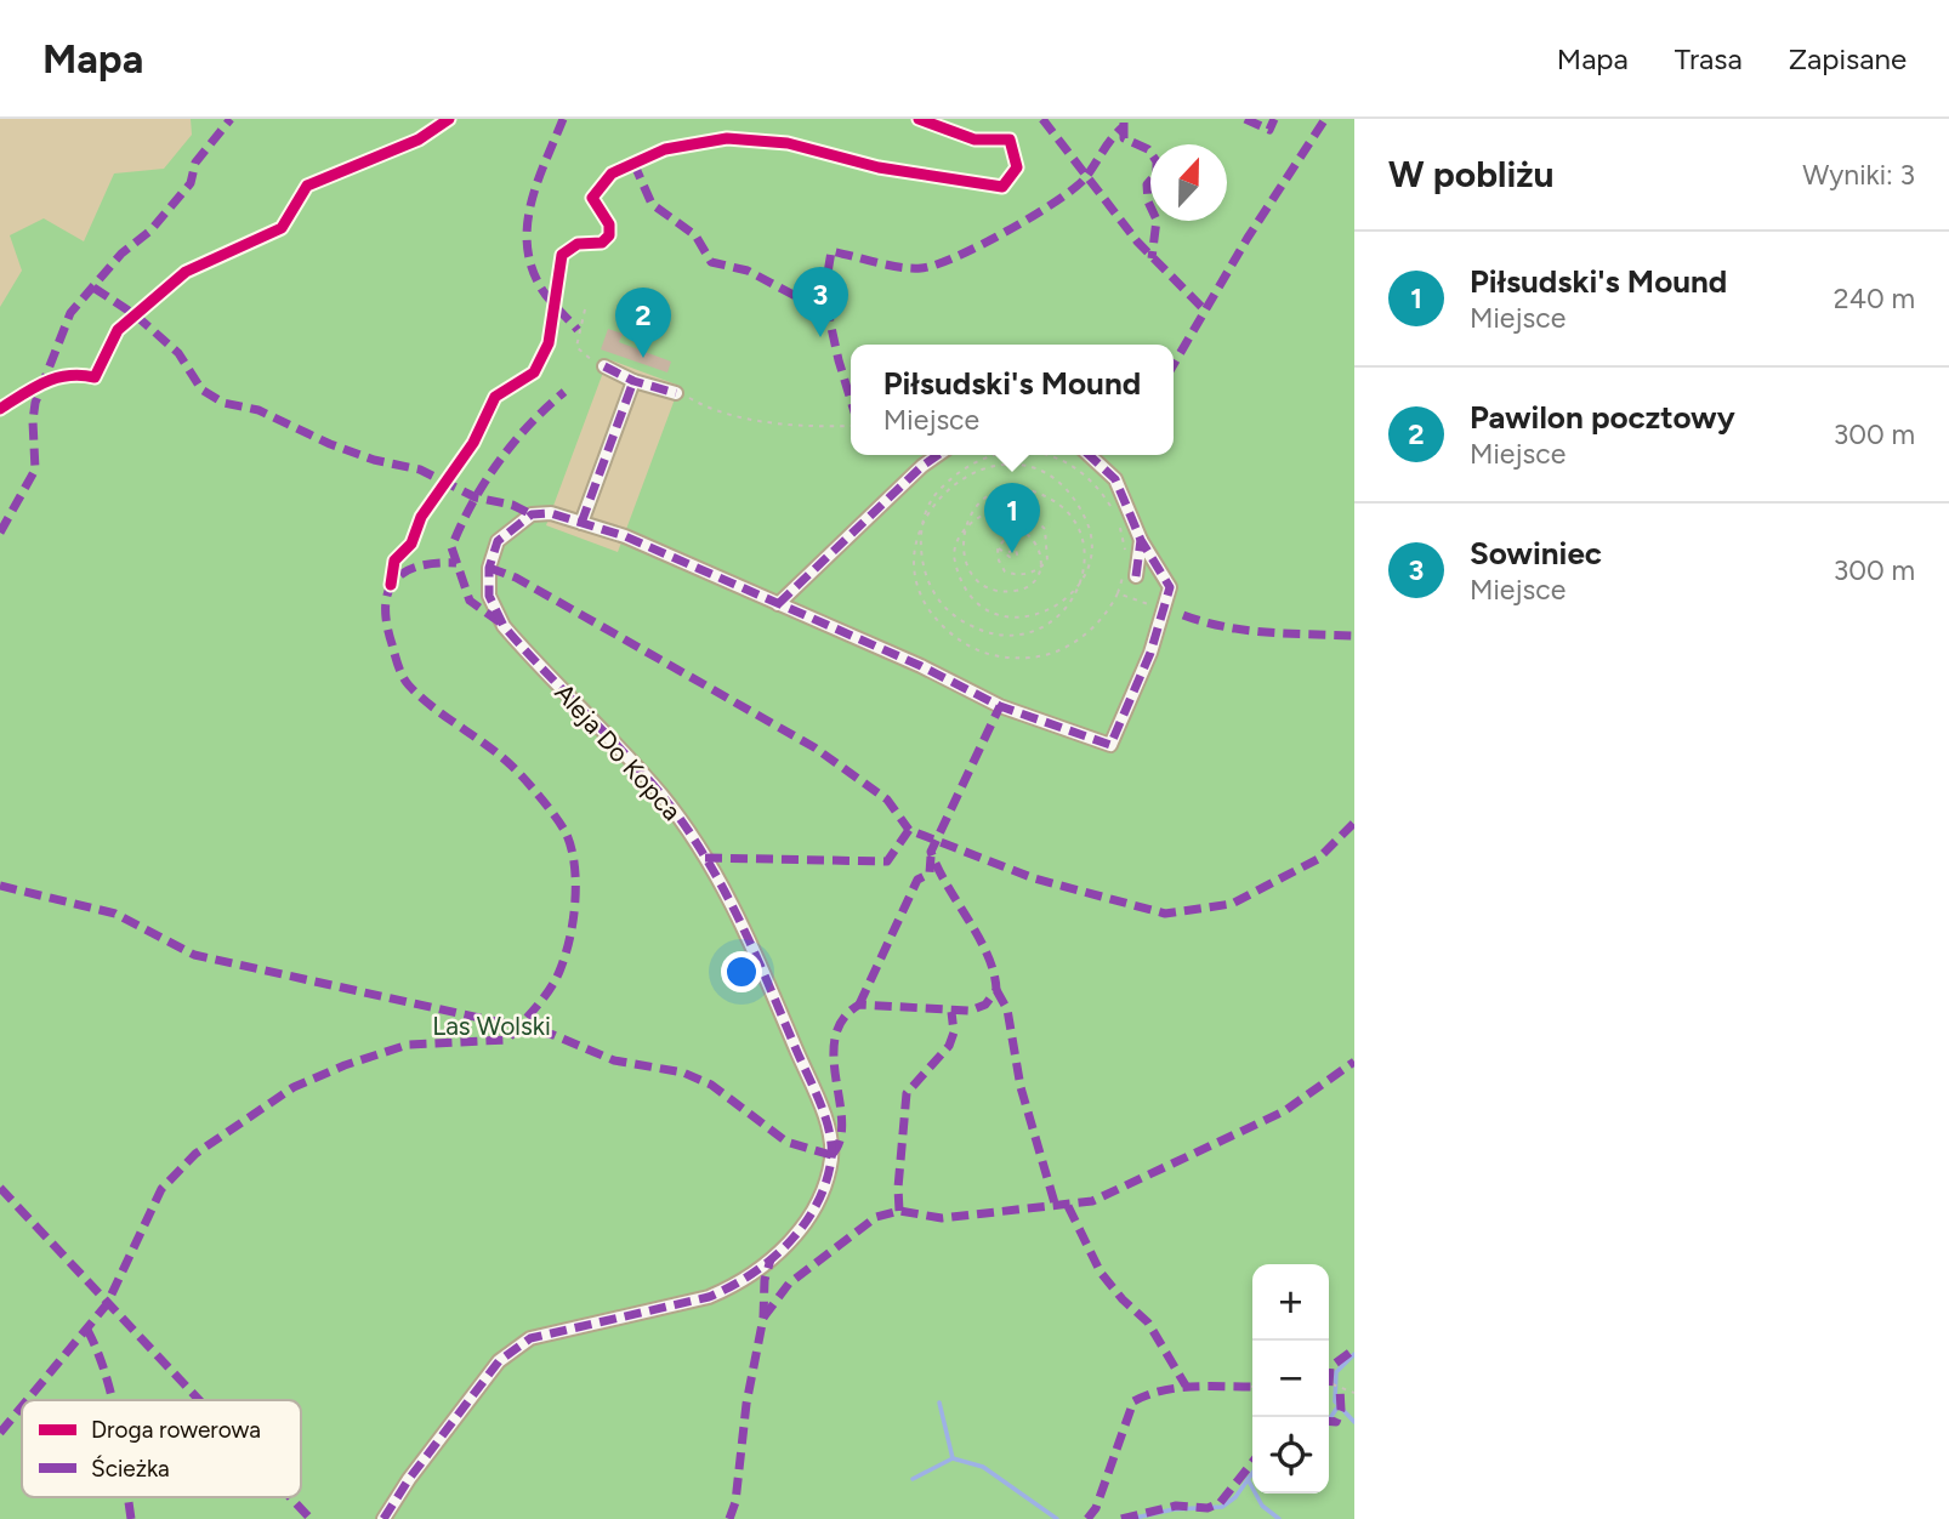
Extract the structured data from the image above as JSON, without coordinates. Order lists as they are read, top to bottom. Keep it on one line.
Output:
{"streets":{"street":["Aleja Do Kopca"]},"parks":["Las Wolski"],"legend":["Droga rowerowa","Ścieżka"],"north":"top","page":{"header":"Mapa","nav":["Mapa","Trasa","Zapisane"],"heading":["W pobliżu","Wyniki: 3"],"list":[{"mark":"1","name":"Piłsudski's Mound","note":"Miejsce","value":"240 m"},{"mark":"2","name":"Pawilon pocztowy","note":"Miejsce","value":"300 m"},{"mark":"3","name":"Sowiniec","note":"Miejsce","value":"300 m"}],"pins":["3","2","1"],"popup":["Piłsudski's Mound","Miejsce"],"map_buttons":["+","−"]}}
